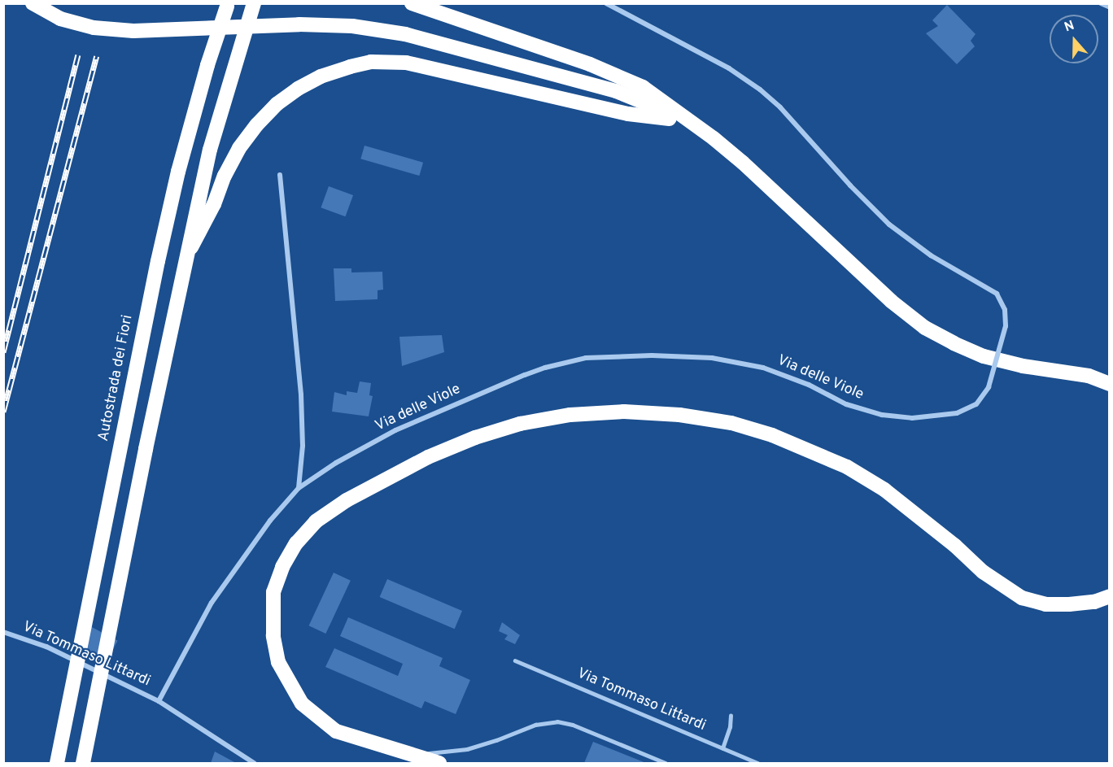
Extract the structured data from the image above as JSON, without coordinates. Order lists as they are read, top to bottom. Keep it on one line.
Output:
{"streets":{"highway":["Autostrada dei Fiori"],"street":["Via delle Viole","Via Tommaso Littardi"]},"crossings":[["Via delle Viole","Via Tommaso Littardi"]],"north":"top"}
